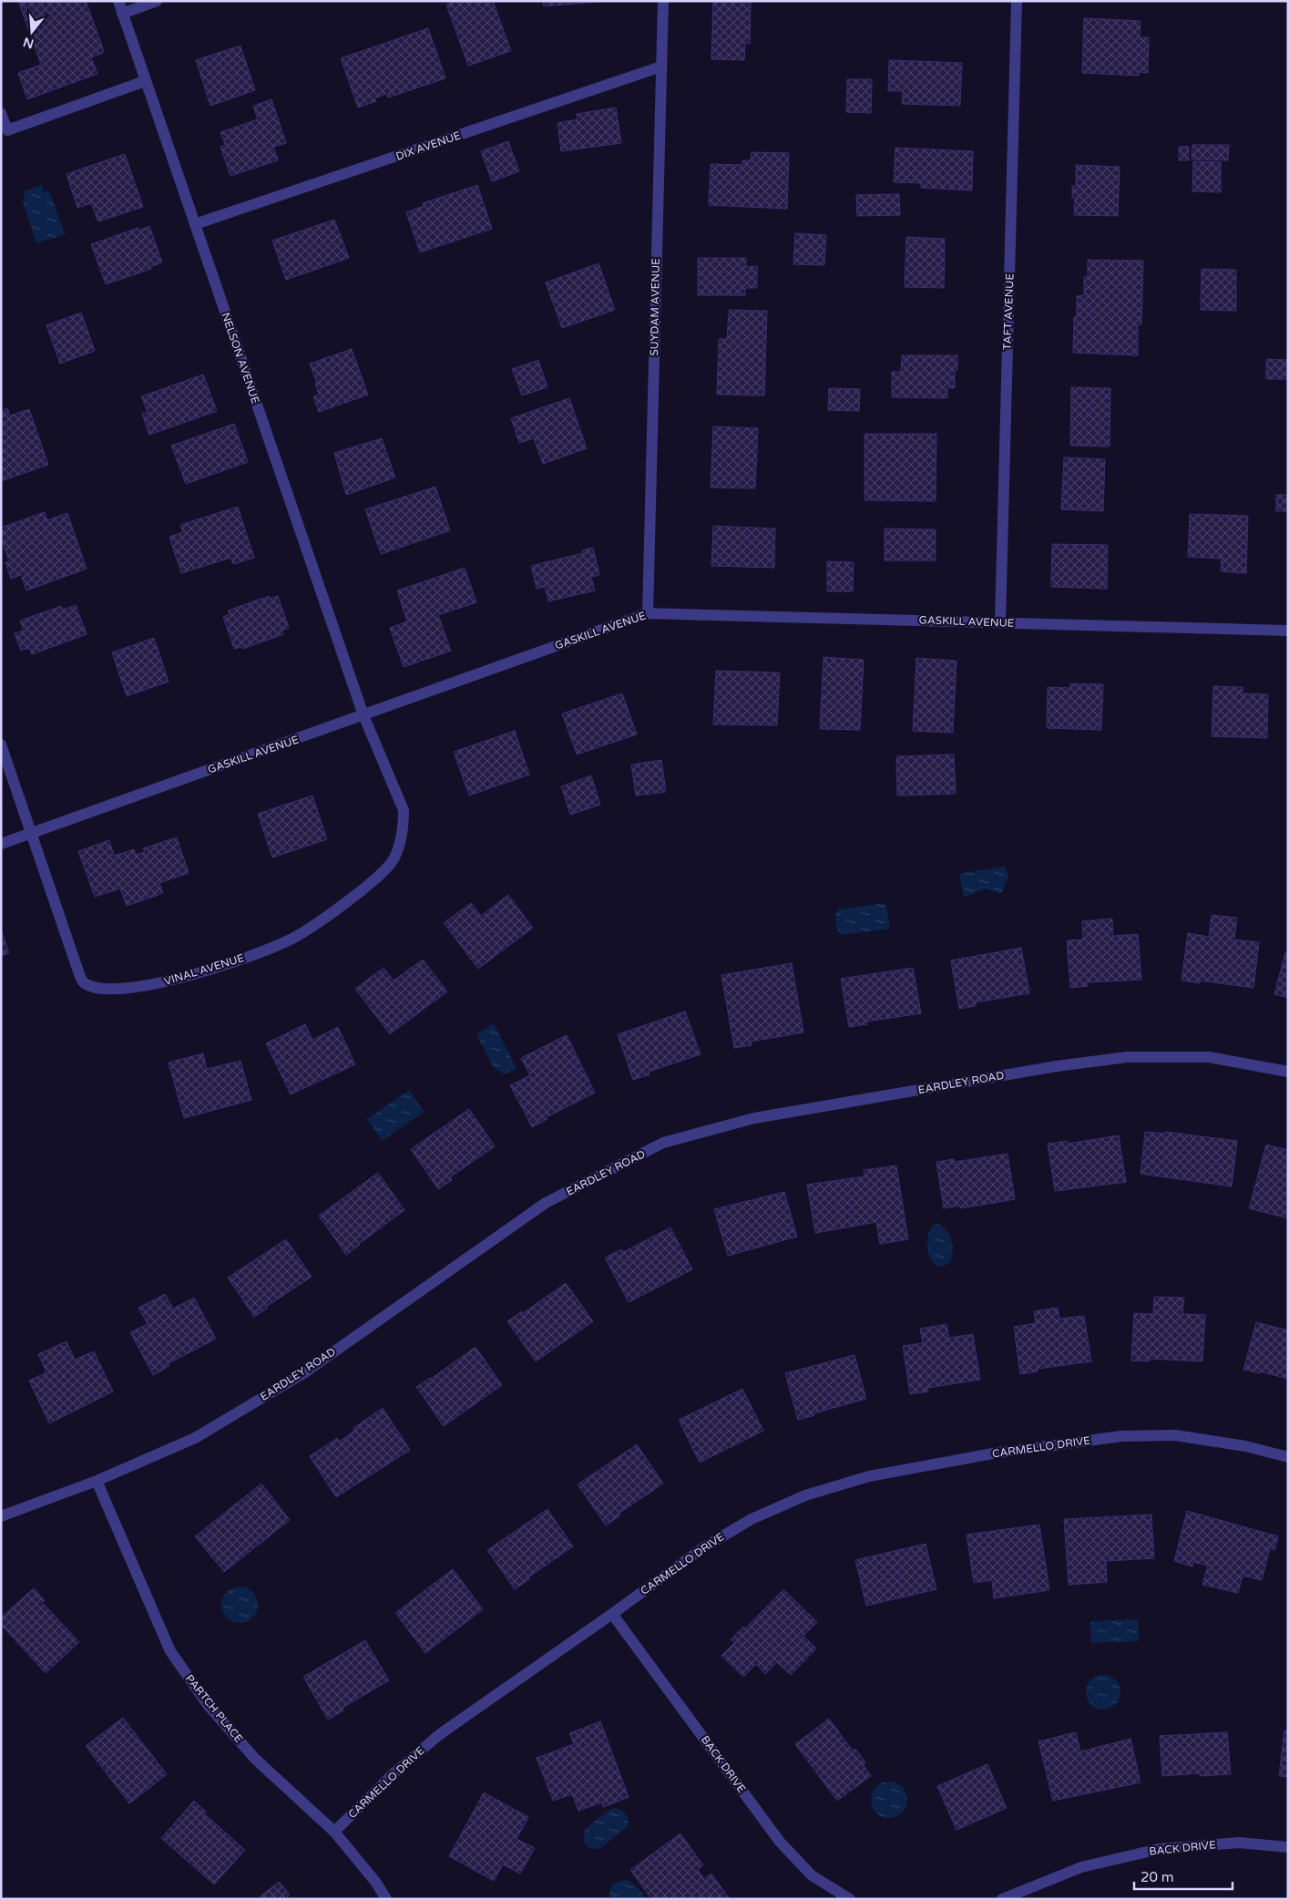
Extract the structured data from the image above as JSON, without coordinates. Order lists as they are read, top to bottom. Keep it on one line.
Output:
{"streets":{"street":["DIX AVENUE","SUYDAM AVENUE","TAFT AVENUE","NELSON AVENUE","GASKILL AVENUE","VINAL AVENUE","EARDLEY ROAD","CARMELLO DRIVE","PARTCH PLACE","BACK DRIVE"]},"crossings":[["DIX AVENUE","SUYDAM AVENUE"],["DIX AVENUE","NELSON AVENUE"],["SUYDAM AVENUE","GASKILL AVENUE"],["TAFT AVENUE","GASKILL AVENUE"],["NELSON AVENUE","GASKILL AVENUE"],["NELSON AVENUE","VINAL AVENUE"],["GASKILL AVENUE","VINAL AVENUE"],["EARDLEY ROAD","PARTCH PLACE"],["CARMELLO DRIVE","PARTCH PLACE"],["CARMELLO DRIVE","BACK DRIVE"]],"scale_bar":"20 m","north":"bottom"}
